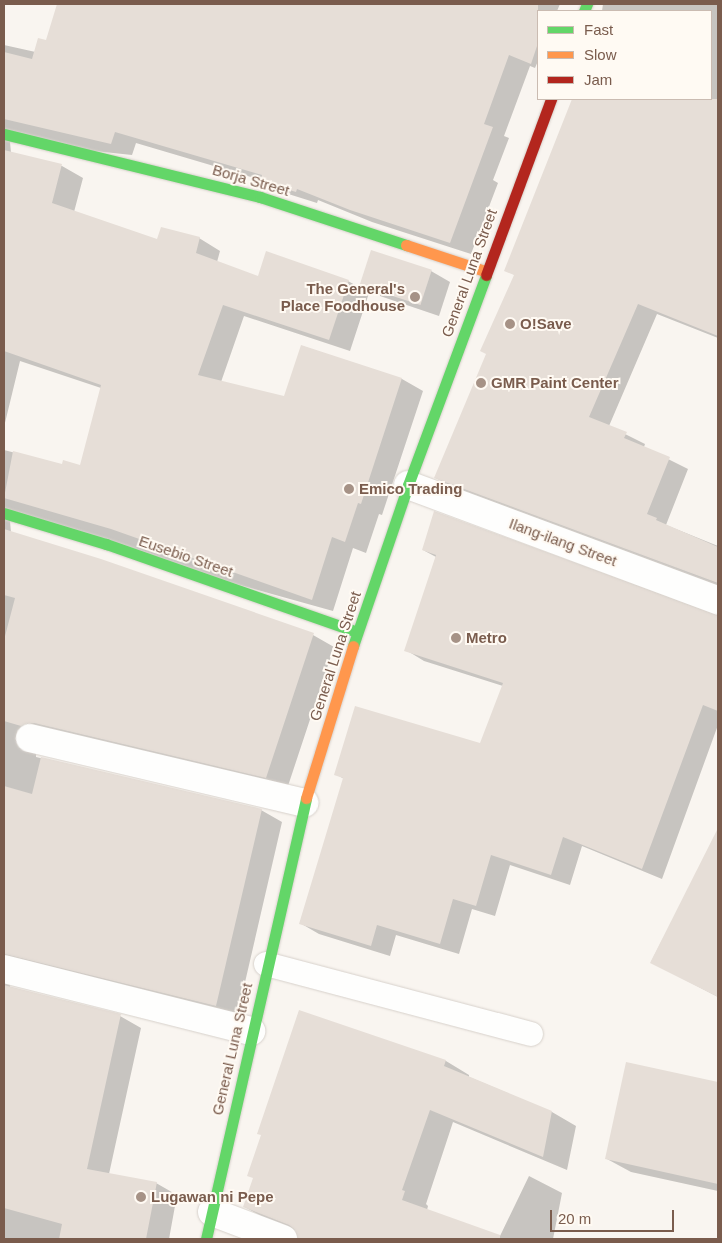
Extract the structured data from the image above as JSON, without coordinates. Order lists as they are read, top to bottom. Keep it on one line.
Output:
{"streets":{"main road":["Borja Street","General Luna Street","Eusebio Street"],"street":["Ilang-ilang Street"]},"crossings":[["Borja Street","General Luna Street"],["General Luna Street","Ilang-ilang Street"],["General Luna Street","Eusebio Street"]],"places":["The General's Place Foodhouse","O!Save","GMR Paint Center","Emico Trading","Metro","Lugawan ni Pepe"],"legend":["Fast","Slow","Jam"],"scale_bar":"20 m"}
